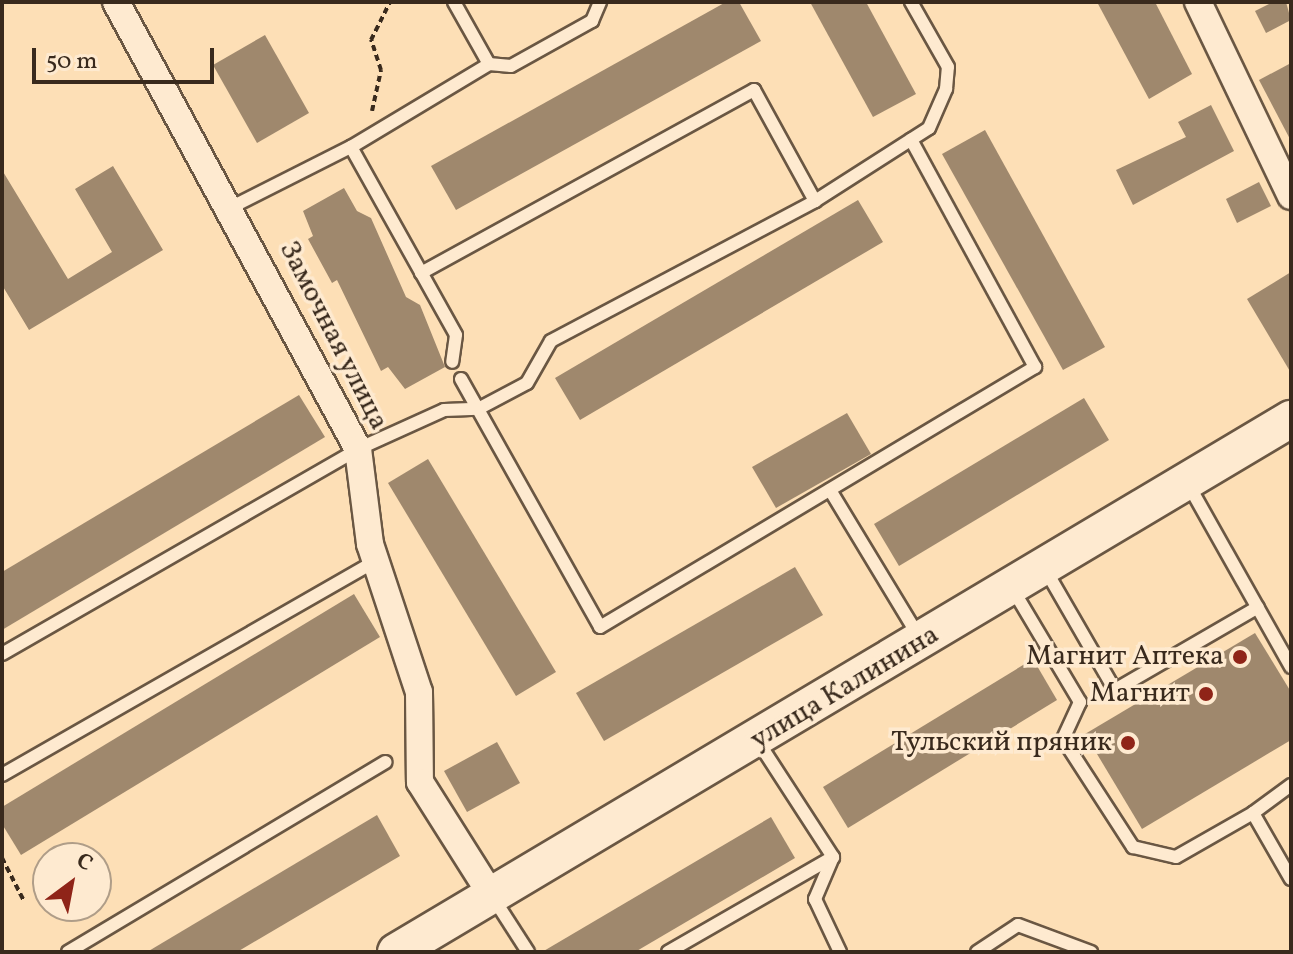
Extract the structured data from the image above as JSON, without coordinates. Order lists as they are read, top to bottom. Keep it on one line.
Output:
{"streets":{"street":["Замочная улица","улица Калинина"]},"crossings":[["Замочная улица","улица Калинина"]],"places":["Магнит Аптека","Магнит","Тульский пряник"],"scale_bar":"50 m","north":"top right"}
